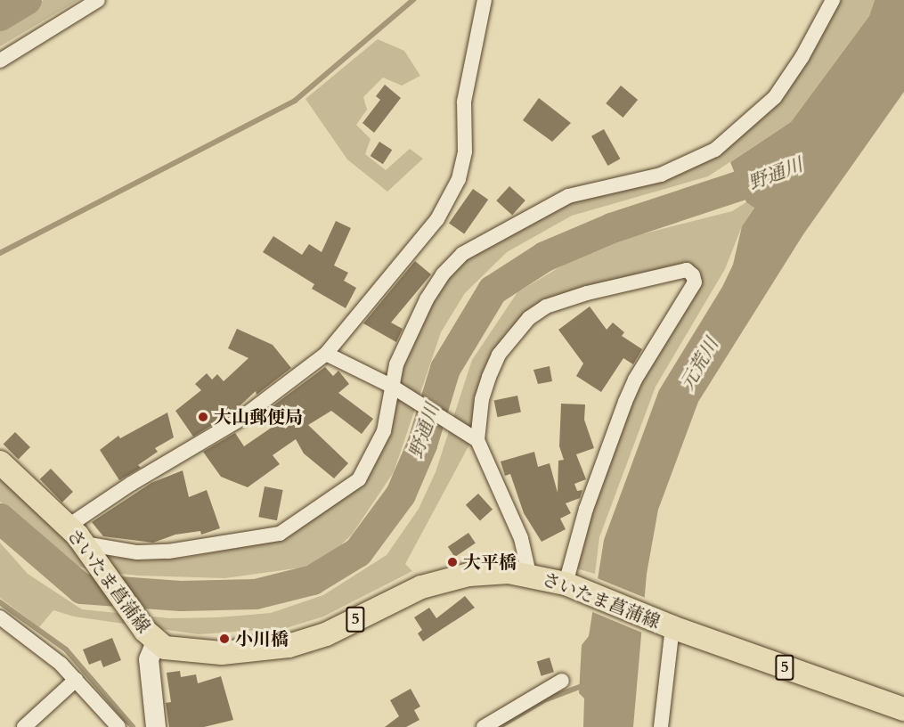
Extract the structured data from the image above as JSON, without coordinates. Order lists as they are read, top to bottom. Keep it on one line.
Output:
{"streets":{"main road":["さいたま菖蒲線","5"]},"water":["野通川","元荒川"],"places":["大山郵便局","大平橋","小川橋"]}
